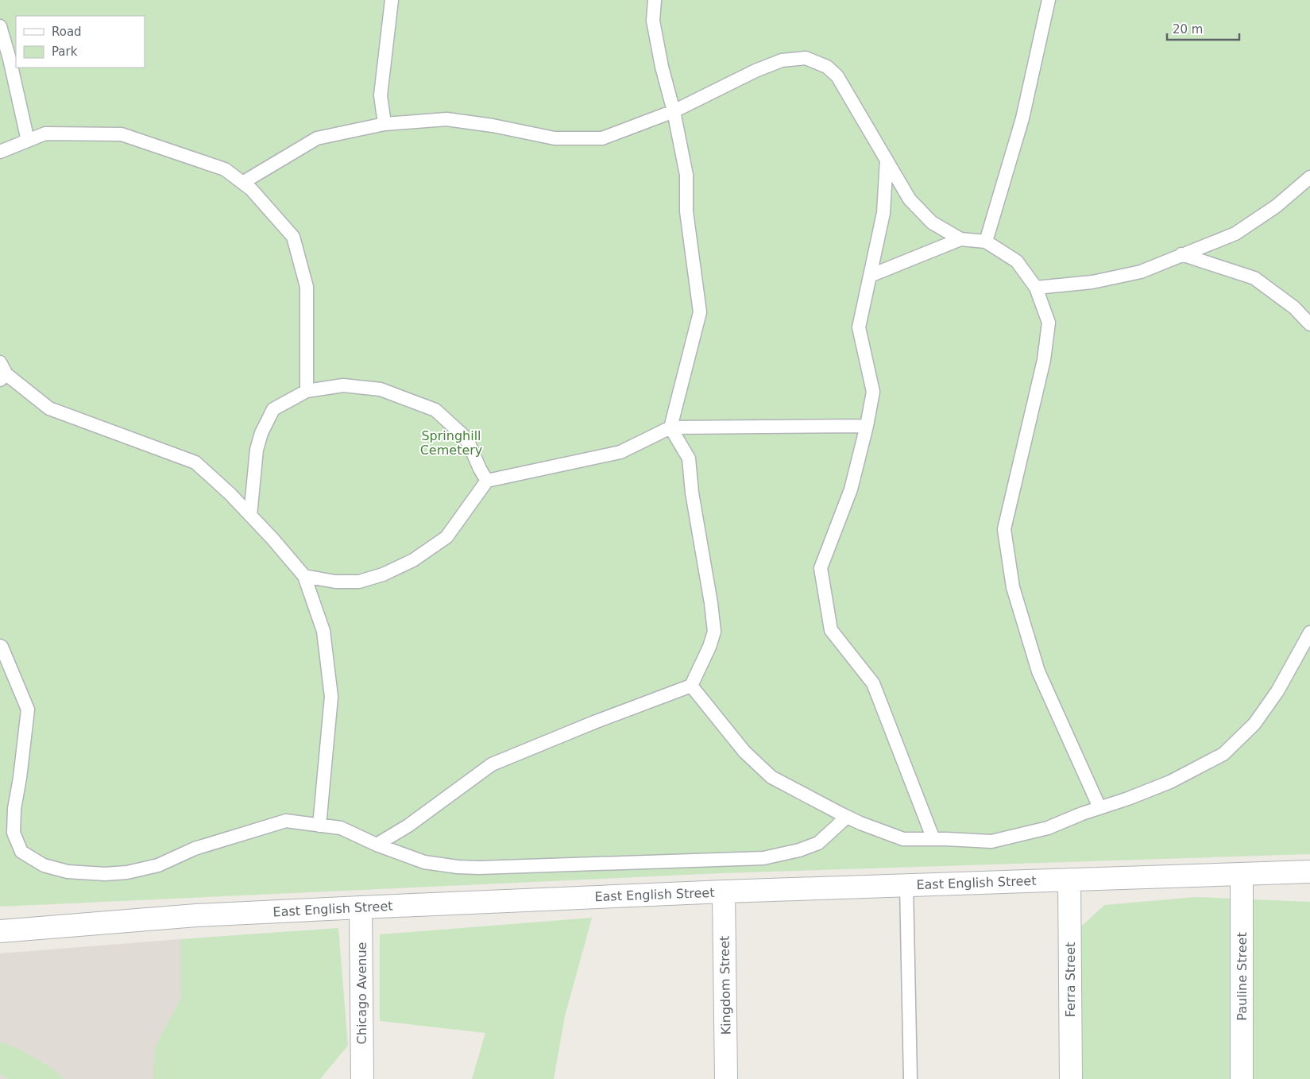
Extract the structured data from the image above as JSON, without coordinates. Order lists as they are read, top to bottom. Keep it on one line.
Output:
{"streets":{"street":["East English Street","Pauline Street","Ferra Street","Kingdom Street","Chicago Avenue"]},"crossings":[["East English Street","Pauline Street"],["East English Street","Ferra Street"],["East English Street","Kingdom Street"],["East English Street","Chicago Avenue"]],"parks":["Springhill Cemetery"],"legend":["Road","Park"],"scale_bar":"20 m"}
